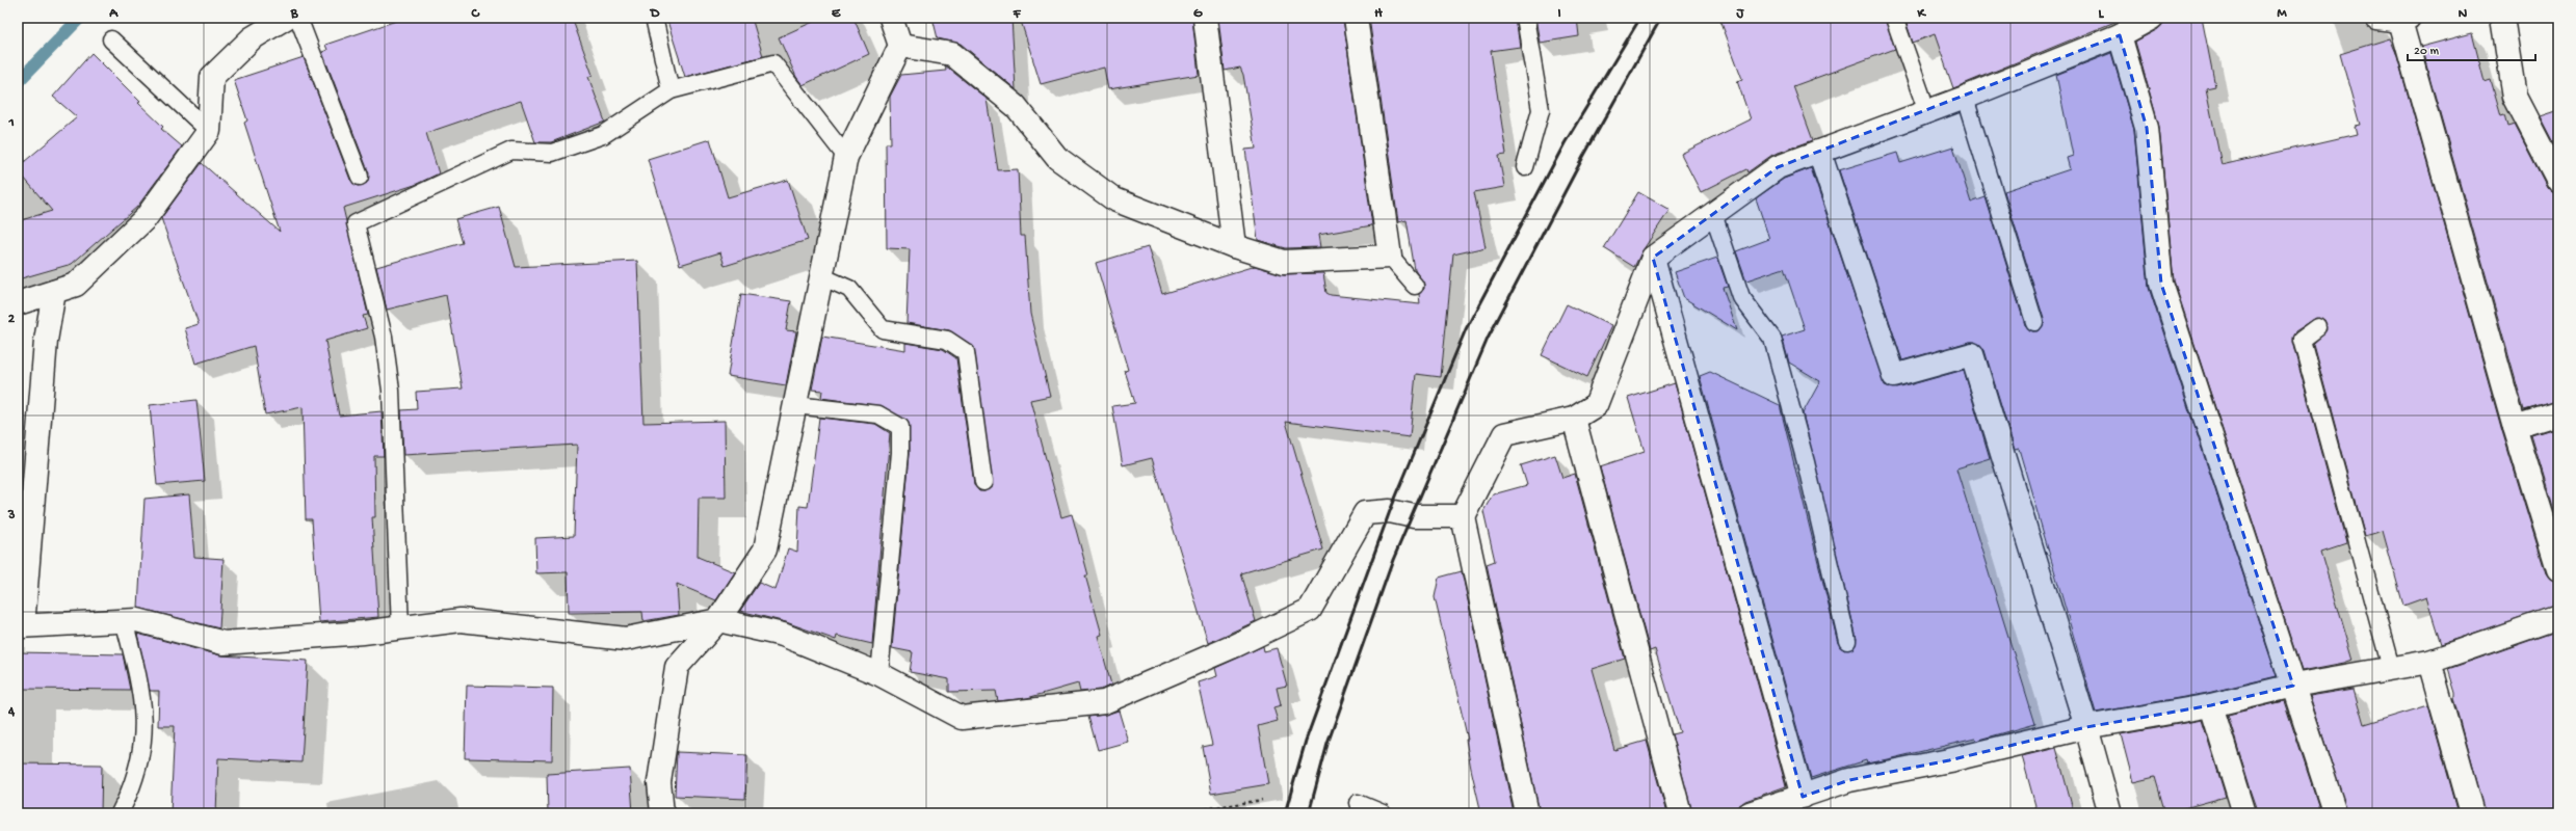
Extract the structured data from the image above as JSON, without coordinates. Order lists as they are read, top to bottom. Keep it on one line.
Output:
{"scale_bar":"20 m","grid":{"columns":["A","B","C","D","E","F","G","H","I","J","K","L","M","N"],"rows":["1","2","3","4"]}}
